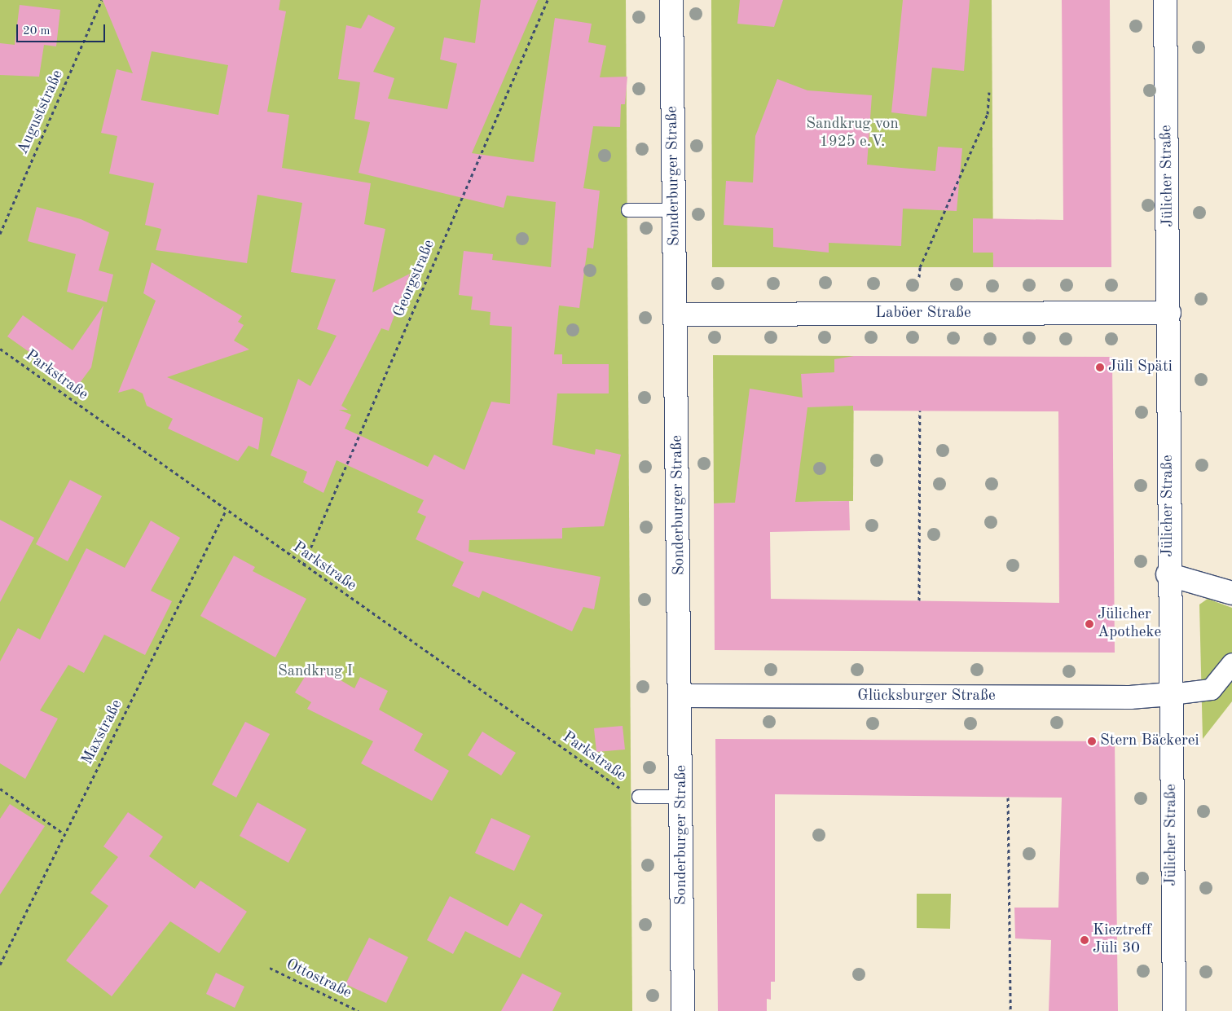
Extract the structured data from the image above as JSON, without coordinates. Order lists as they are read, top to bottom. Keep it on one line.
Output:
{"streets":{"street":["Sonderburger Straße","Jülicher Straße","Laböer Straße","Glücksburger Straße"],"path":["Auguststraße","Georgstraße","Parkstraße","Maxstraße","Ottostraße"]},"crossings":[["Sonderburger Straße","Laböer Straße"],["Sonderburger Straße","Glücksburger Straße"],["Jülicher Straße","Laböer Straße"],["Jülicher Straße","Glücksburger Straße"],["Georgstraße","Parkstraße"],["Parkstraße","Maxstraße"]],"parks":["Sandkrug von 1925 e.V.","Sandkrug I"],"places":["Jüli Späti","Jülicher Apotheke","Stern Bäckerei","Kieztreff Jüli 30"],"scale_bar":"20 m"}
